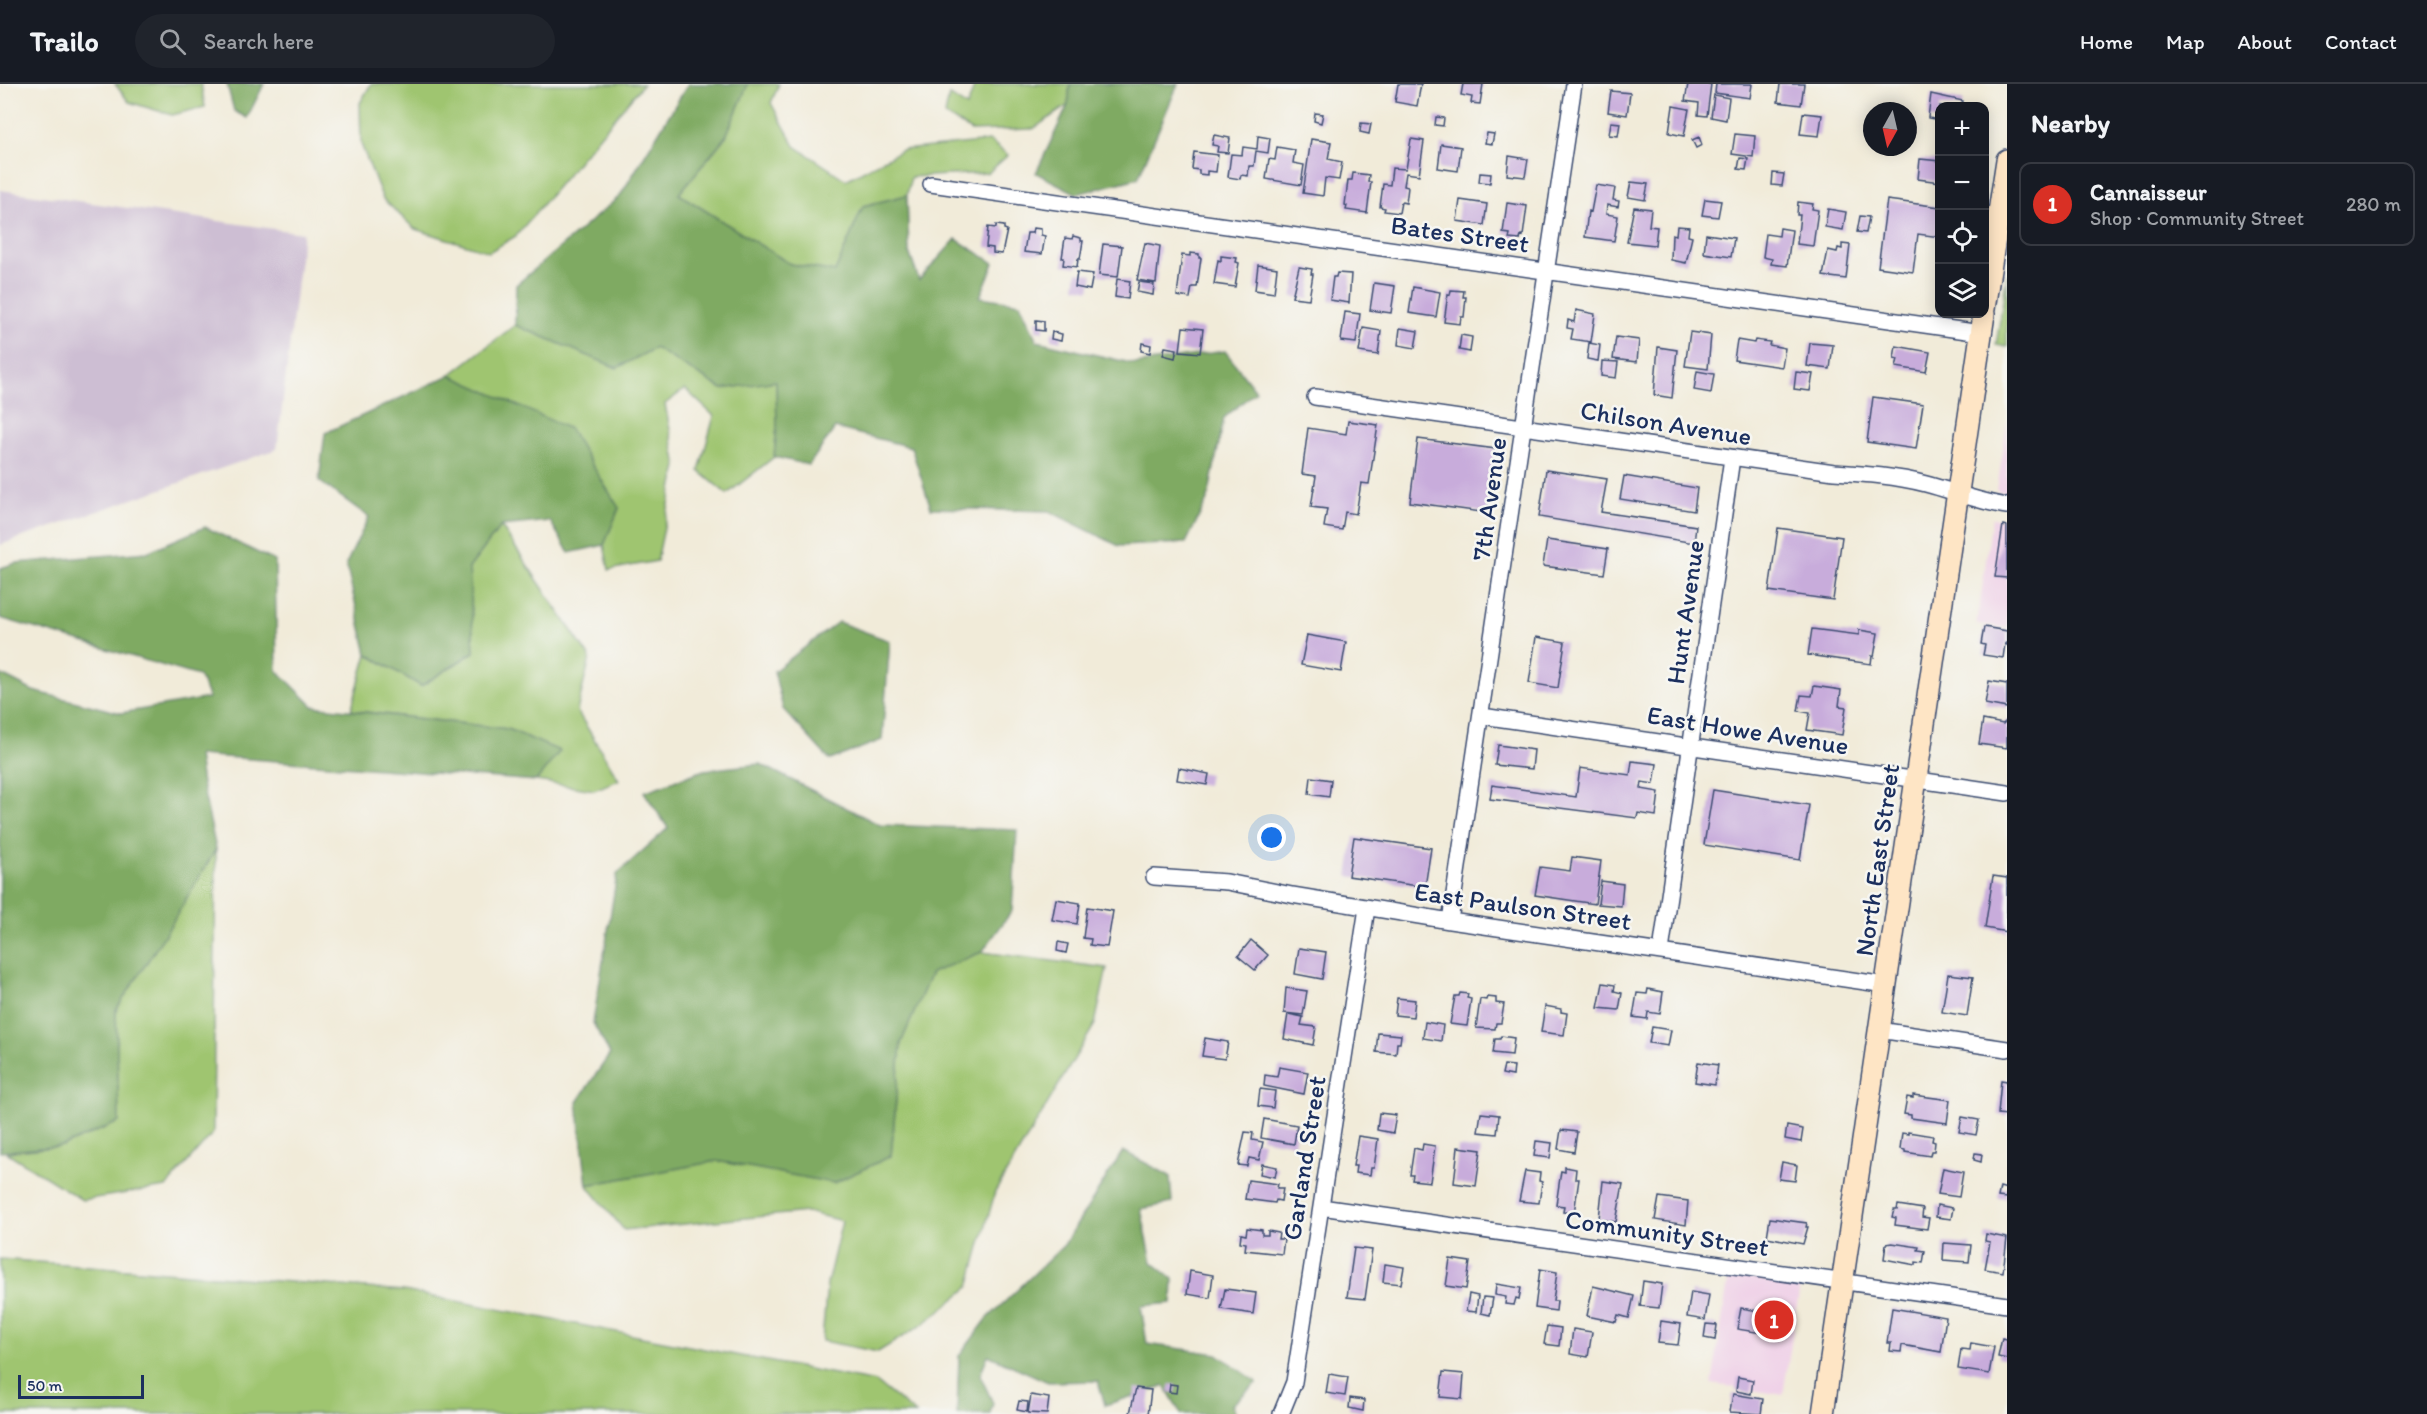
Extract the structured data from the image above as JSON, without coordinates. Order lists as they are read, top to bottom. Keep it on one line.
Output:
{"streets":{"main road":["North East Street"],"street":["Bates Street","Chilson Avenue","7th Avenue","Hunt Avenue","East Howe Avenue","East Paulson Street","Garland Street","Community Street"]},"crossings":[["Bates Street","7th Avenue"],["Chilson Avenue","7th Avenue"],["Chilson Avenue","Hunt Avenue"],["Chilson Avenue","North East Street"],["7th Avenue","East Howe Avenue"],["7th Avenue","East Paulson Street"],["Hunt Avenue","East Howe Avenue"],["Hunt Avenue","East Paulson Street"],["East Howe Avenue","North East Street"],["North East Street","East Paulson Street"],["North East Street","Community Street"],["East Paulson Street","Garland Street"],["Garland Street","Community Street"]],"scale_bar":"50 m","north":"bottom","page":{"header":"Trailo","search":"Search here","nav":["Home","Map","About","Contact"],"heading":"Nearby","map_buttons":["+","−"],"list":[{"mark":"1","name":"Cannaisseur","note":"Shop · Community Street","value":"280 m"}],"pins":"1","scale":"50 m"}}
